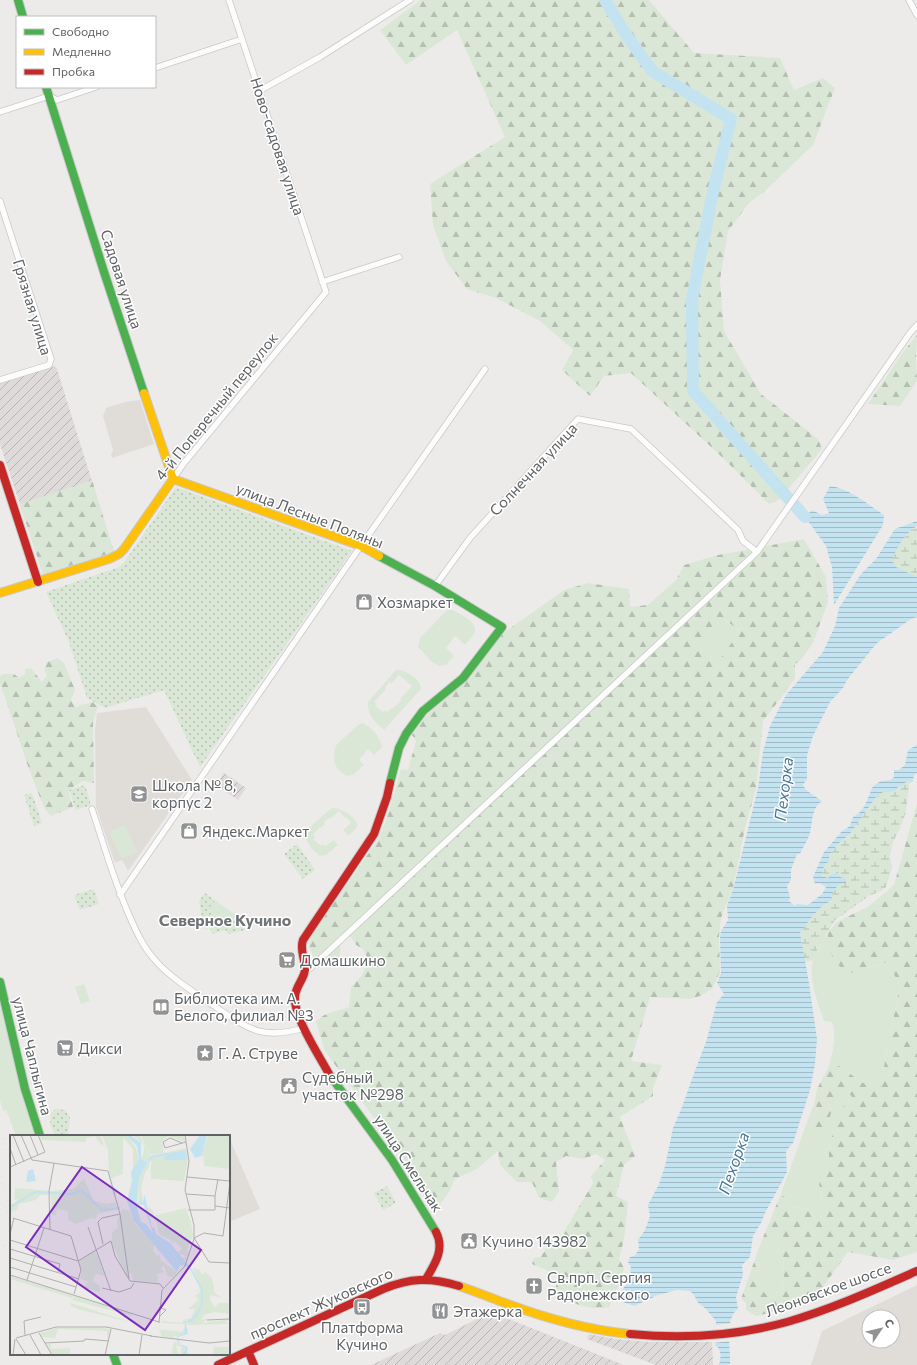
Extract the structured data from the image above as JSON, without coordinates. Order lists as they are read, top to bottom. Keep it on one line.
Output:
{"streets":{"street":["Ново-садовая улица","Садовая улица","Грязная улица","4-й Поперечный переулок","Солнечная улица","улица Лесные Поляны","улица Чаплыгина","улица Смельчак","Леоновское шоссе","проспект Жуковского"]},"crossings":[["Ново-садовая улица","4-й Поперечный переулок"],["Садовая улица","4-й Поперечный переулок"],["Садовая улица","улица Лесные Поляны"],["4-й Поперечный переулок","улица Лесные Поляны"],["Солнечная улица","улица Лесные Поляны"],["улица Лесные Поляны","улица Смельчак"],["улица Смельчак","проспект Жуковского"],["Леоновское шоссе","проспект Жуковского"]],"districts":["Северное Кучино"],"water":["Пехорка"],"places":{"shop":["Хозмаркет","Яндекс.Маркет"],"school or university":["Школа № 8, корпус 2"],"supermarket":["Домашкино","Дикси"],"library":["Библиотека им. А. Белого, филиал №3"],"place":["Г. А. Струве"],"public building":["Судебный участок №298","Кучино 143982"],"church":["Св.прп. Сергия Радонежского"],"bus stop":["Платформа Кучино"],"restaurant":["Этажерка"]},"legend":["Свободно","Медленно","Пробка"],"north":"top right"}
